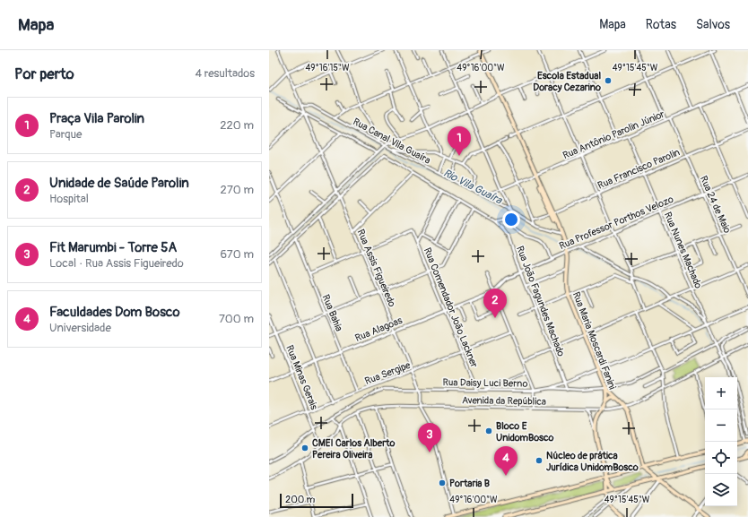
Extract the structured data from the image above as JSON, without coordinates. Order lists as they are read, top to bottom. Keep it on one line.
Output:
{"streets":{"main road":["Rua Maria Moscardi Fanini"],"street":["Rua Antônio Parolin Júnior","Rua Canal Vila Guaíra","Rua Francisco Parolin","Rua 24 de Maio","Rua Professor Porthos Velozo","Rua Nunes Machado","Rua Assis Figueiredo","Rua João Fagundes Machado","Rua Comendador João Lackner","Rua Bahia","Rua Alagoas","Rua Sergipe","Rua Minas Gerais","Rua Daisy Luci Berno","Avenida da República"]},"crossings":[["Rua Antônio Parolin Júnior","Rua Canal Vila Guaíra"],["Rua Antônio Parolin Júnior","Rua 24 de Maio"],["Rua Antônio Parolin Júnior","Rua Nunes Machado"],["Rua Antônio Parolin Júnior","Rua Maria Moscardi Fanini"],["Rua Canal Vila Guaíra","Rua Professor Porthos Velozo"],["Rua Canal Vila Guaíra","Rua Assis Figueiredo"],["Rua Canal Vila Guaíra","Rua João Fagundes Machado"],["Rua Canal Vila Guaíra","Rua Maria Moscardi Fanini"],["Rua Francisco Parolin","Rua 24 de Maio"],["Rua Francisco Parolin","Rua Nunes Machado"],["Rua Francisco Parolin","Rua Maria Moscardi Fanini"],["Rua 24 de Maio","Rua Professor Porthos Velozo"],["Rua Professor Porthos Velozo","Rua Nunes Machado"],["Rua Professor Porthos Velozo","Rua João Fagundes Machado"],["Rua Professor Porthos Velozo","Rua Alagoas"],["Rua Professor Porthos Velozo","Rua Maria Moscardi Fanini"],["Rua Nunes Machado","Avenida da República"],["Rua Assis Figueiredo","Rua Comendador João Lackner"],["Rua Assis Figueiredo","Rua Alagoas"],["Rua Assis Figueiredo","Rua Sergipe"],["Rua Assis Figueiredo","Rua Daisy Luci Berno"],["Rua Assis Figueiredo","Avenida da República"],["Rua João Fagundes Machado","Rua Daisy Luci Berno"],["Rua Comendador João Lackner","Rua Alagoas"],["Rua Comendador João Lackner","Rua Sergipe"],["Rua Comendador João Lackner","Rua Daisy Luci Berno"],["Rua Bahia","Rua Alagoas"],["Rua Bahia","Rua Sergipe"],["Rua Alagoas","Rua Minas Gerais"],["Rua Maria Moscardi Fanini","Rua Daisy Luci Berno"],["Rua Maria Moscardi Fanini","Avenida da República"],["Rua Sergipe","Rua Minas Gerais"],["Rua Minas Gerais","Rua Daisy Luci Berno"],["Rua Minas Gerais","Avenida da República"]],"water":["Rio Vila Guaíra"],"places":["Escola Estadual Doracy Cezarino","Bloco E UnidomBosco","CMEI Carlos Alberto Pereira Oliveira","Núcleo de prática Jurídica UnidomBosco","Portaria B"],"scale_bar":"200 m","page":{"header":"Mapa","nav":["Mapa","Rotas","Salvos"],"heading":["Por perto","4 resultados"],"list":[{"mark":"1","name":"Praça Vila Parolin","note":"Parque","value":"220 m"},{"mark":"2","name":"Unidade de Saúde Parolin","note":"Hospital","value":"270 m"},{"mark":"3","name":"Fit Marumbi - Torre 5A","note":"Local · Rua Assis Figueiredo","value":"670 m"},{"mark":"4","name":"Faculdades Dom Bosco","note":"Universidade","value":"700 m"}],"pins":["1","2","3","4"],"map_buttons":["+","−"],"scale":"200 m"},"coordinates":["49°16'15\"W","49°16'00\"W","49°15'45\"W"]}
